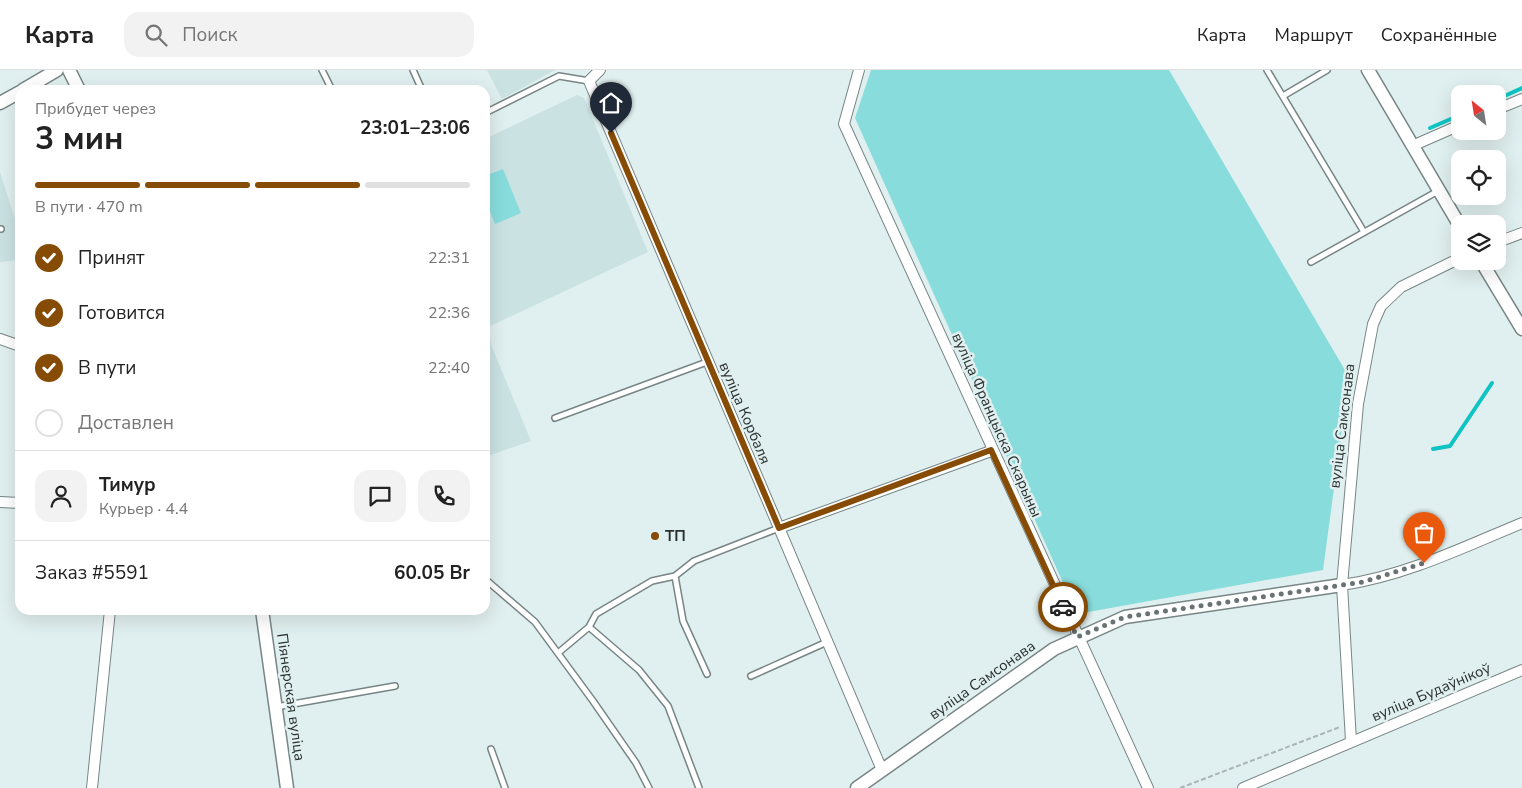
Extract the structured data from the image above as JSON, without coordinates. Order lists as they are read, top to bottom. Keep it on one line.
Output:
{"streets":{"street":["вуліца Корбаля","вуліца Францыска Скарыны","вуліца Самсонава","вуліца Будаўнікоў","Піянерская вуліца"]},"crossings":[["вуліца Корбаля","вуліца Самсонава"],["вуліца Францыска Скарыны","вуліца Самсонава"],["вуліца Самсонава","вуліца Будаўнікоў"]],"places":["ТП"],"north":"top left","page":{"header":"Карта","search":"Поиск","nav":["Карта","Маршрут","Сохранённые"],"heading":["3 мин","Прибудет через","23:01–23:06"],"panel":["Тимур","Курьер · 4.4","Заказ #5591","60.05 Br"],"bar":"В пути · 470 m","list":[["Принят","22:31"],["Готовится","22:36"],["В пути","22:40"],"Доставлен"]}}
